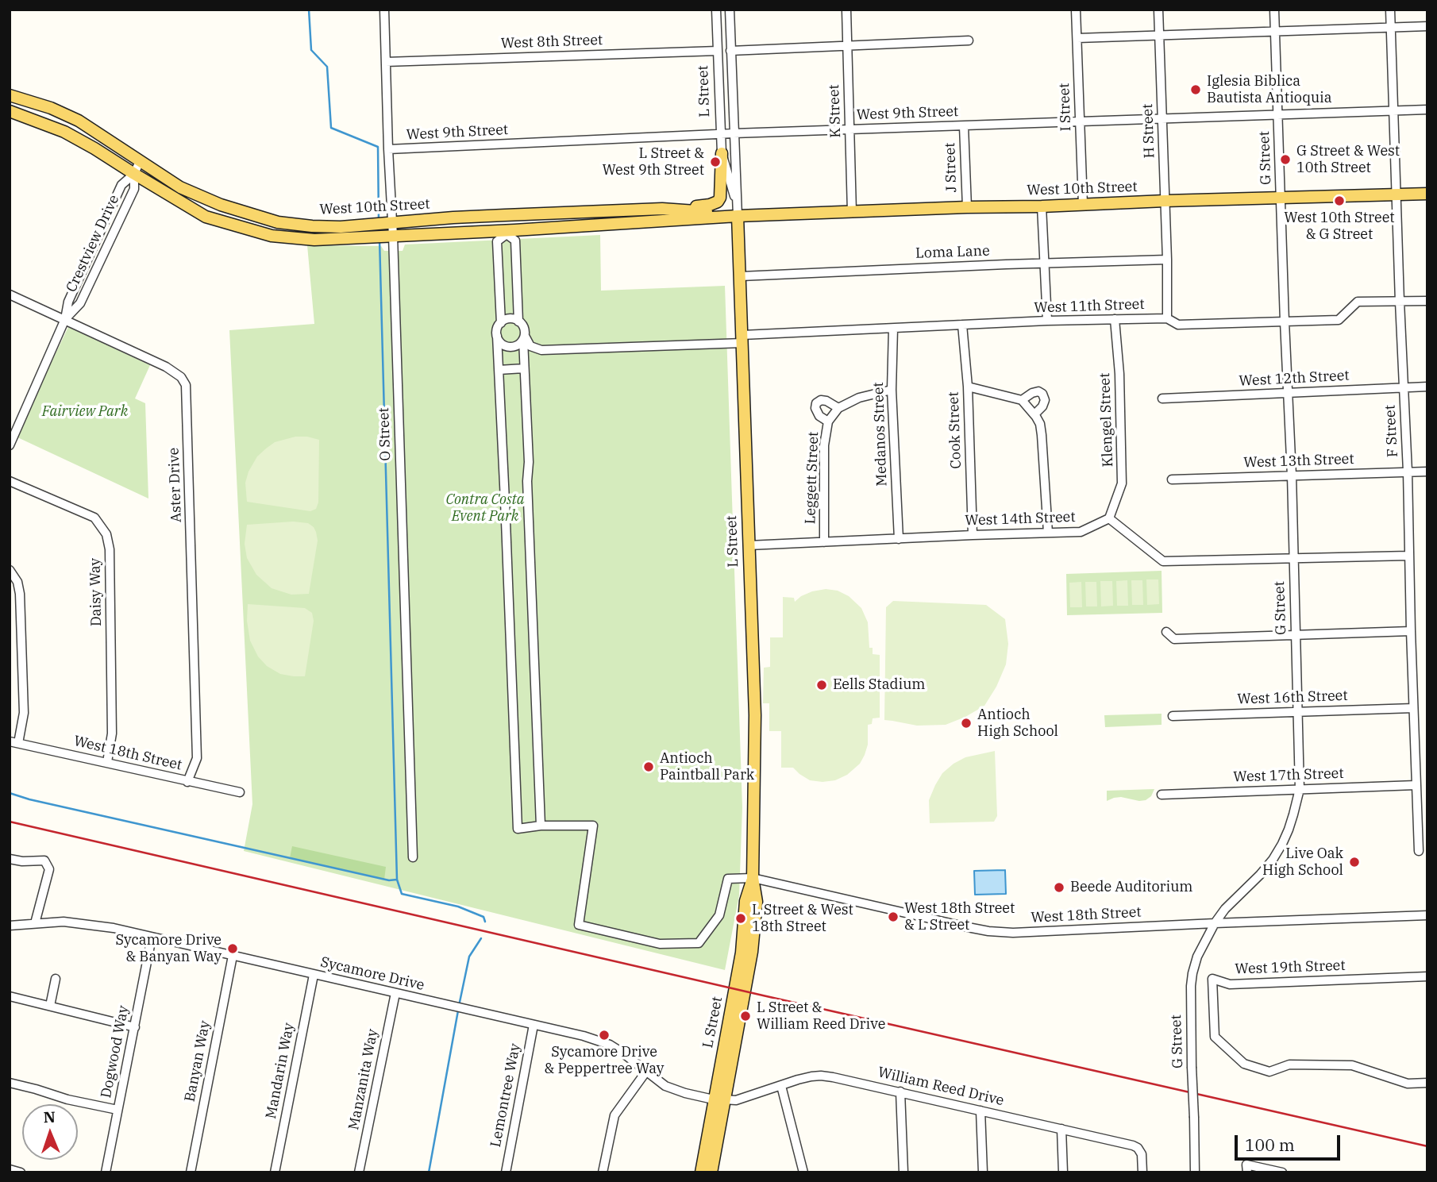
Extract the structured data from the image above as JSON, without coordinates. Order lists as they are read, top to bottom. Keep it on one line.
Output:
{"streets":{"main road":["L Street","West 10th Street"],"street":["West 8th Street","I Street","K Street","West 9th Street","H Street","G Street","J Street","Crestview Drive","Loma Lane","West 11th Street","West 12th Street","Klengel Street","Cook Street","F Street","O Street","Medanos Street","West 13th Street","Leggett Street","Aster Drive","West 14th Street","Daisy Way","West 16th Street","West 18th Street","West 17th Street","West 19th Street","Sycamore Drive","Dogwood Way","Banyan Way","Mandarin Way","Manzanita Way","William Reed Drive","Lemontree Way"]},"crossings":[["West 8th Street","L Street"],["West 8th Street","O Street"],["L Street","West 9th Street"],["L Street","West 10th Street"],["L Street","Loma Lane"],["L Street","West 11th Street"],["L Street","West 14th Street"],["L Street","West 18th Street"],["L Street","Sycamore Drive"],["L Street","William Reed Drive"],["I Street","West 9th Street"],["I Street","West 10th Street"],["K Street","West 9th Street"],["K Street","West 10th Street"],["West 9th Street","H Street"],["West 9th Street","G Street"],["West 9th Street","J Street"],["West 9th Street","F Street"],["West 9th Street","O Street"],["H Street","West 10th Street"],["H Street","Loma Lane"],["H Street","West 11th Street"],["G Street","West 10th Street"],["G Street","West 11th Street"],["G Street","West 12th Street"],["G Street","West 13th Street"],["G Street","West 16th Street"],["G Street","West 18th Street"],["G Street","West 17th Street"],["J Street","West 10th Street"],["West 10th Street","Crestview Drive"],["West 10th Street","F Street"],["West 10th Street","O Street"],["Crestview Drive","Aster Drive"],["West 11th Street","Klengel Street"],["West 11th Street","Cook Street"],["West 11th Street","F Street"],["West 11th Street","Medanos Street"],["West 12th Street","F Street"],["Klengel Street","West 14th Street"],["Cook Street","West 14th Street"],["F Street","West 13th Street"],["F Street","West 16th Street"],["F Street","West 17th Street"],["Medanos Street","Leggett Street"],["Medanos Street","West 14th Street"],["Leggett Street","West 14th Street"],["Aster Drive","West 18th Street"],["Daisy Way","West 18th Street"],["Sycamore Drive","Dogwood Way"],["Sycamore Drive","Banyan Way"],["Sycamore Drive","Mandarin Way"],["Sycamore Drive","Manzanita Way"],["Sycamore Drive","William Reed Drive"],["Sycamore Drive","Lemontree Way"]],"parks":["Fairview Park","Contra Costa Event Park"],"places":["Iglesia Biblica Bautista Antioquia","G Street & West 10th Street","L Street & West 9th Street","West 10th Street & G Street","Eells Stadium","Antioch High School","Antioch Paintball Park","Live Oak High School","Beede Auditorium","West 18th Street & L Street","L Street & West 18th Street","Sycamore Drive & Banyan Way","L Street & William Reed Drive","Sycamore Drive & Peppertree Way"],"scale_bar":"100 m","north":"top"}
